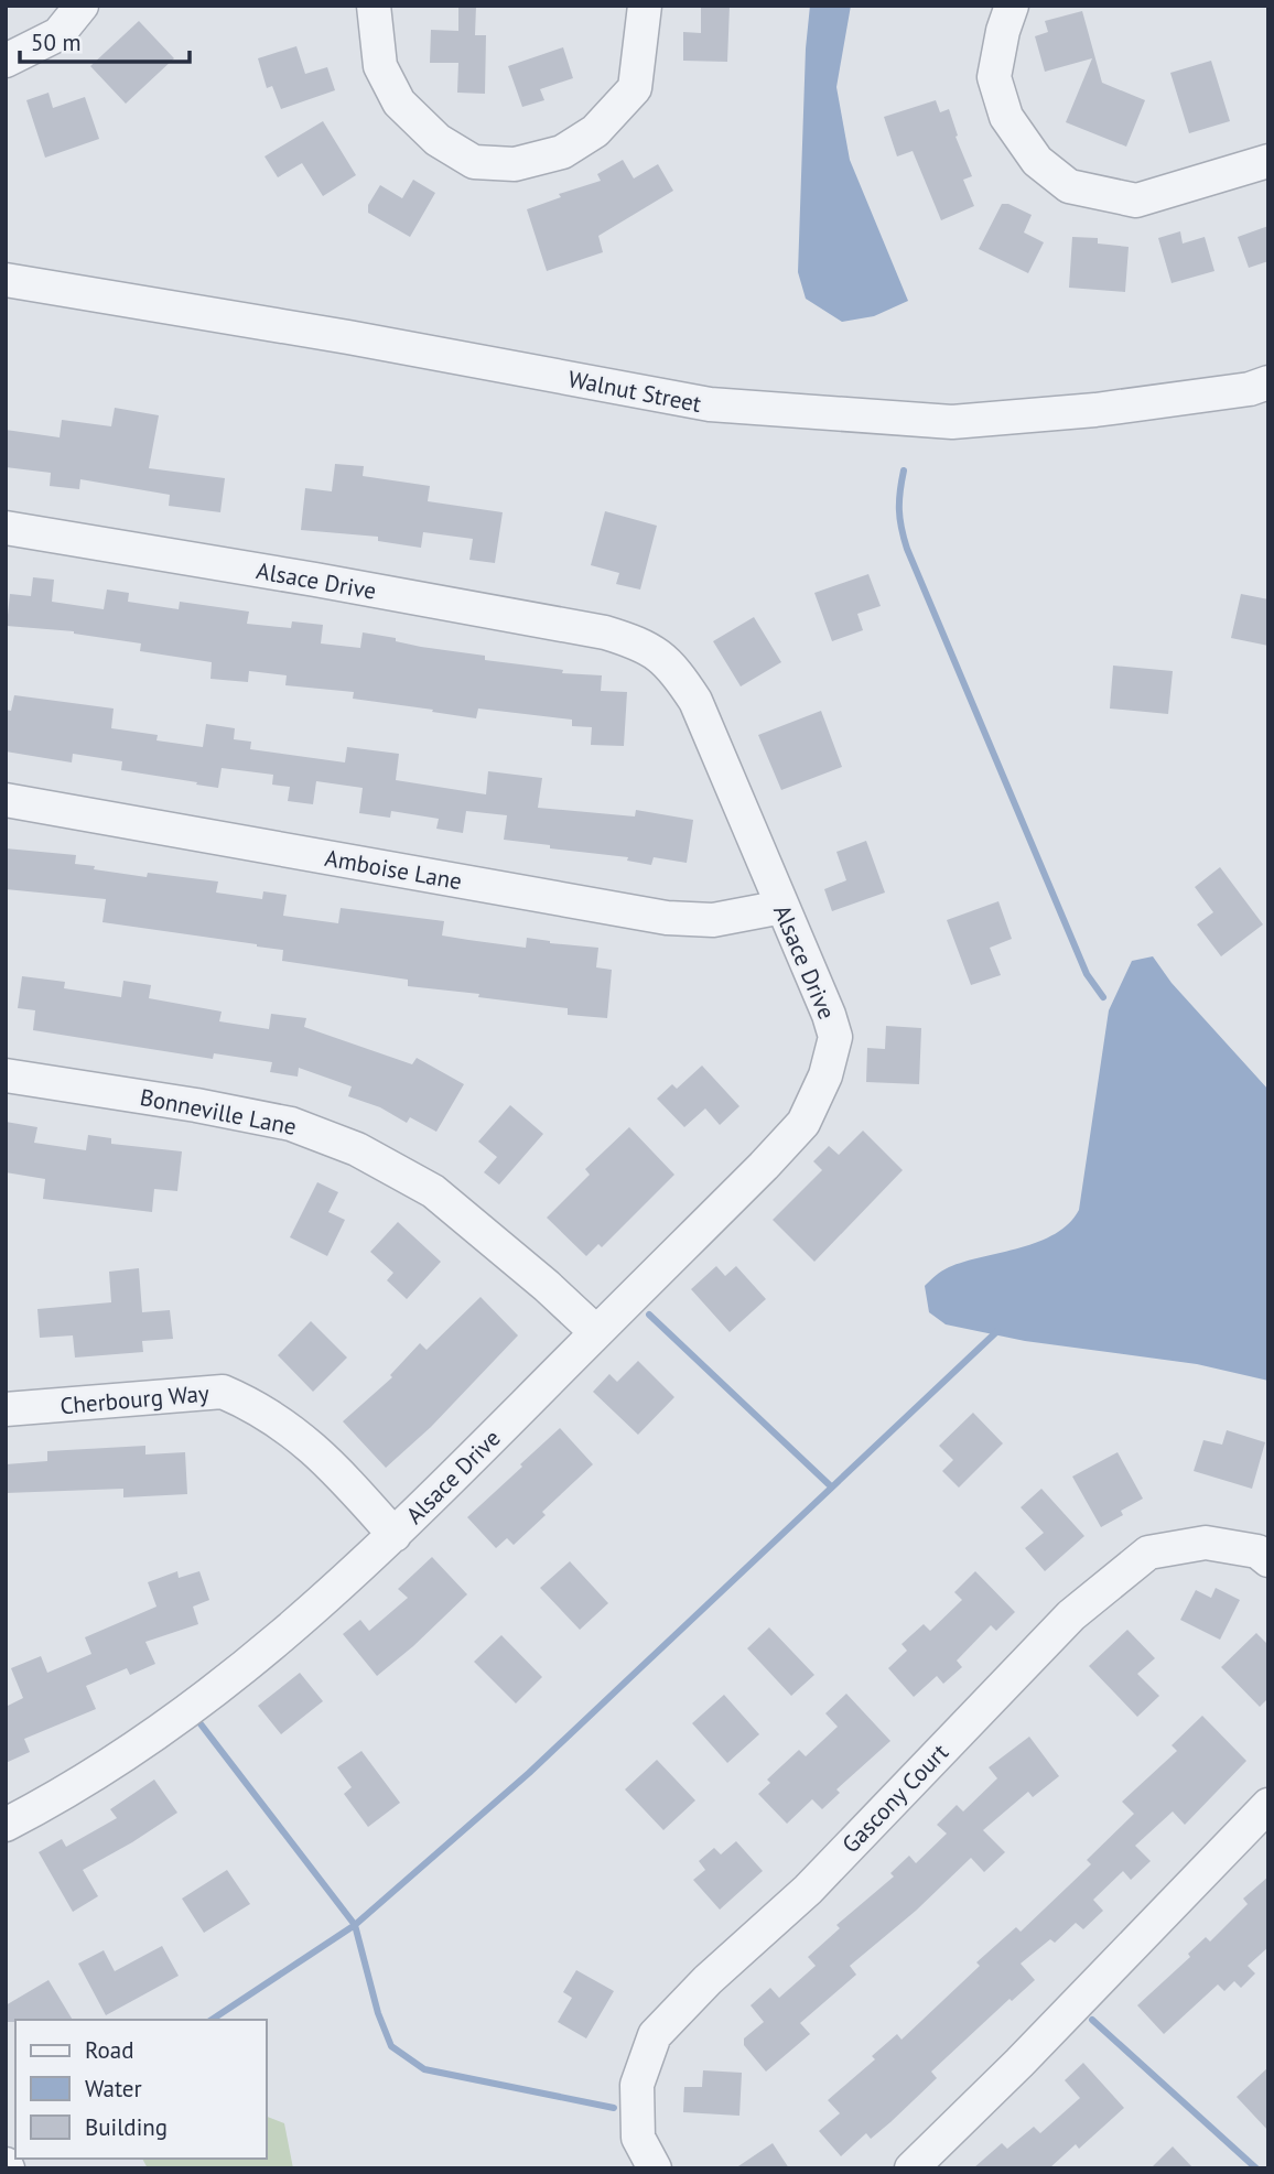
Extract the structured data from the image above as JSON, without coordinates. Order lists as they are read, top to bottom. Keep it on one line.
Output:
{"streets":{"street":["Walnut Street","Alsace Drive","Amboise Lane","Bonneville Lane","Cherbourg Way","Gascony Court"]},"crossings":[["Alsace Drive","Amboise Lane"],["Alsace Drive","Bonneville Lane"],["Alsace Drive","Cherbourg Way"]],"legend":["Road","Water","Building"],"scale_bar":"50 m"}
